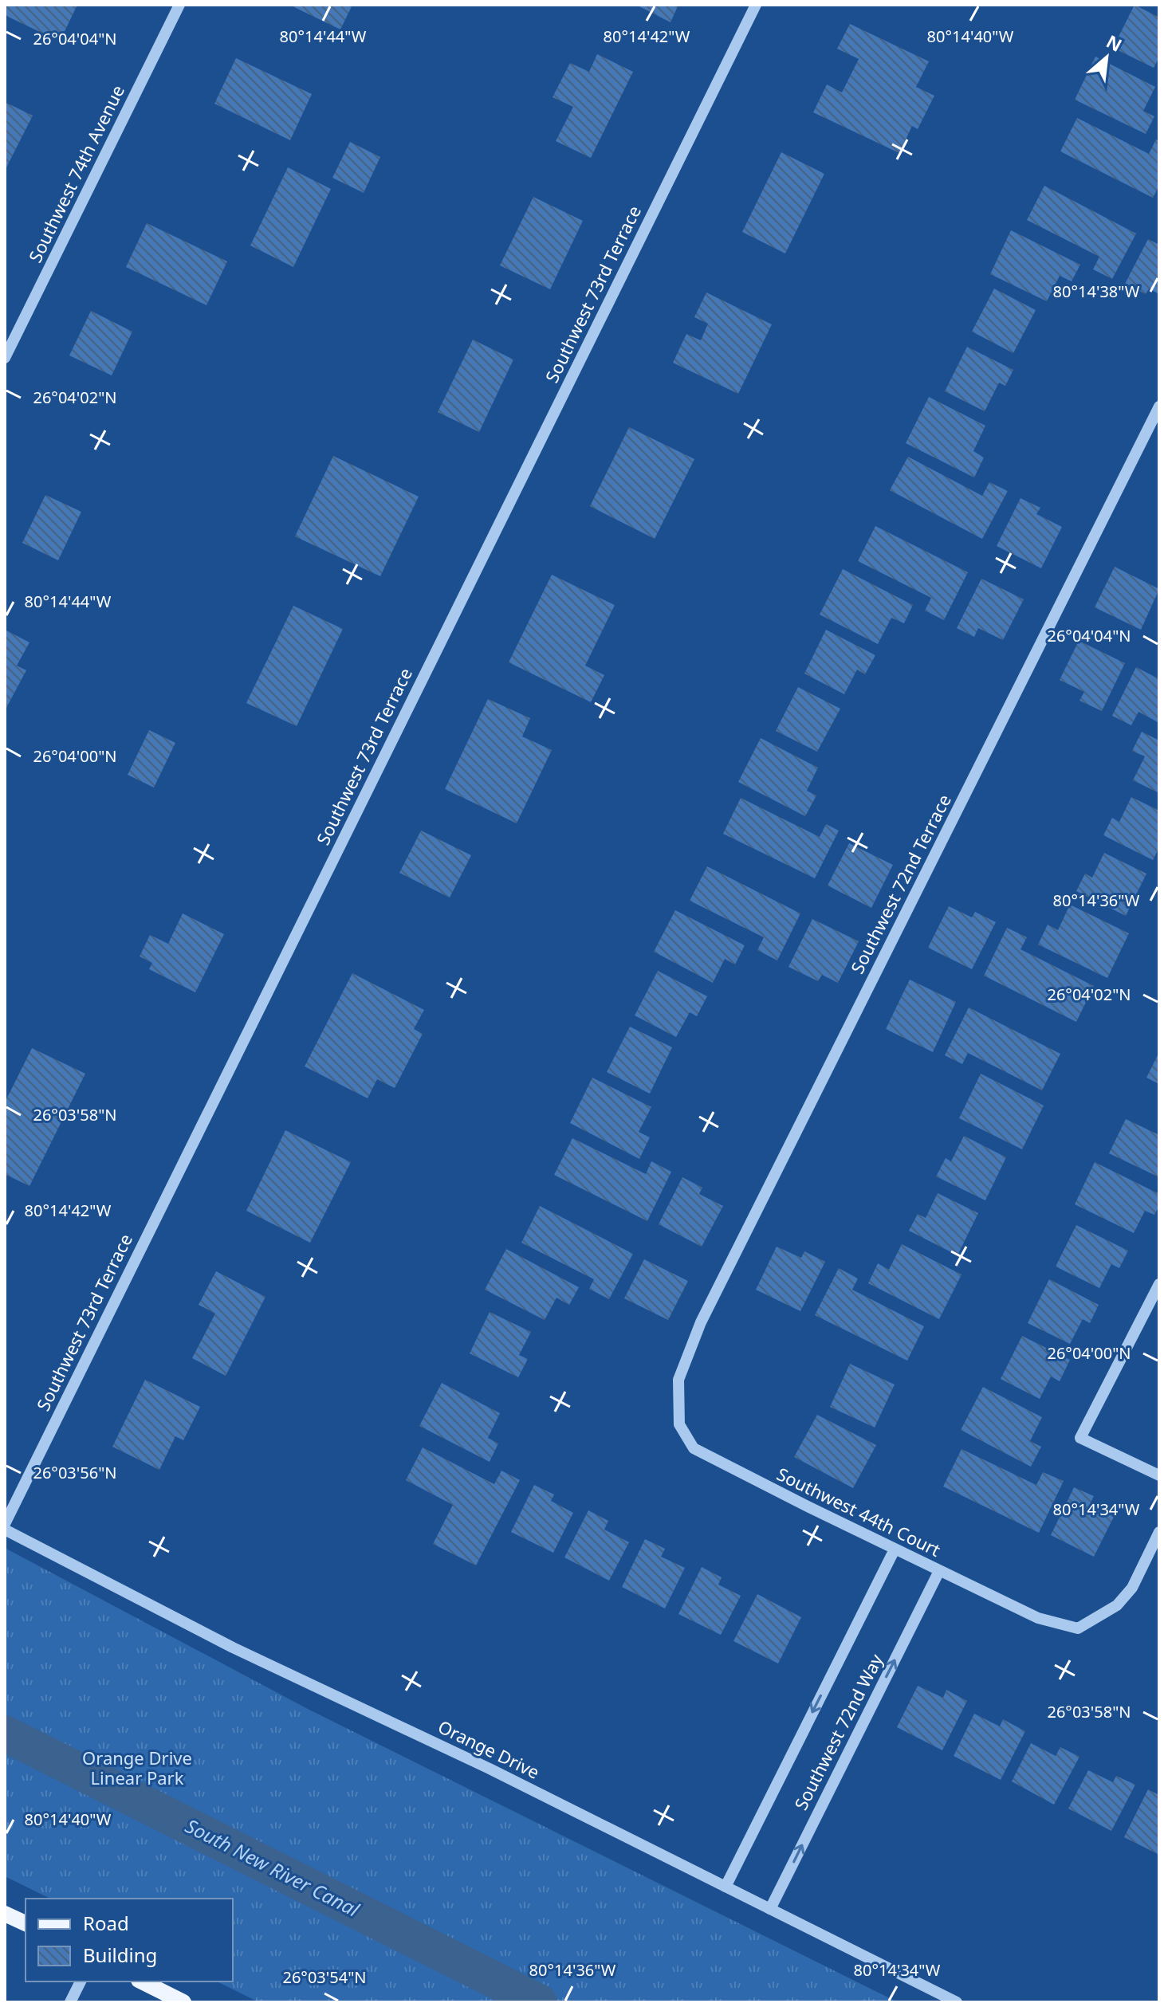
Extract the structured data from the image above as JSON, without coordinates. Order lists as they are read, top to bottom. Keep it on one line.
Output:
{"streets":{"street":["Southwest 74th Avenue","Southwest 73rd Terrace","Southwest 72nd Terrace","Southwest 44th Court","Southwest 72nd Way","Orange Drive"]},"crossings":[["Southwest 72nd Terrace","Southwest 44th Court"],["Southwest 44th Court","Southwest 72nd Way"],["Southwest 72nd Way","Orange Drive"]],"water":["South New River Canal"],"parks":["Orange Drive Linear Park"],"legend":["Road","Building"],"north":"top right","coordinates":["80°14'44\"W","80°14'42\"W","80°14'40\"W","26°04'04\"N","80°14'38\"W","26°04'02\"N","26°04'00\"N","80°14'36\"W","26°03'58\"N","26°03'56\"N","80°14'34\"W","26°03'54\"N"]}
